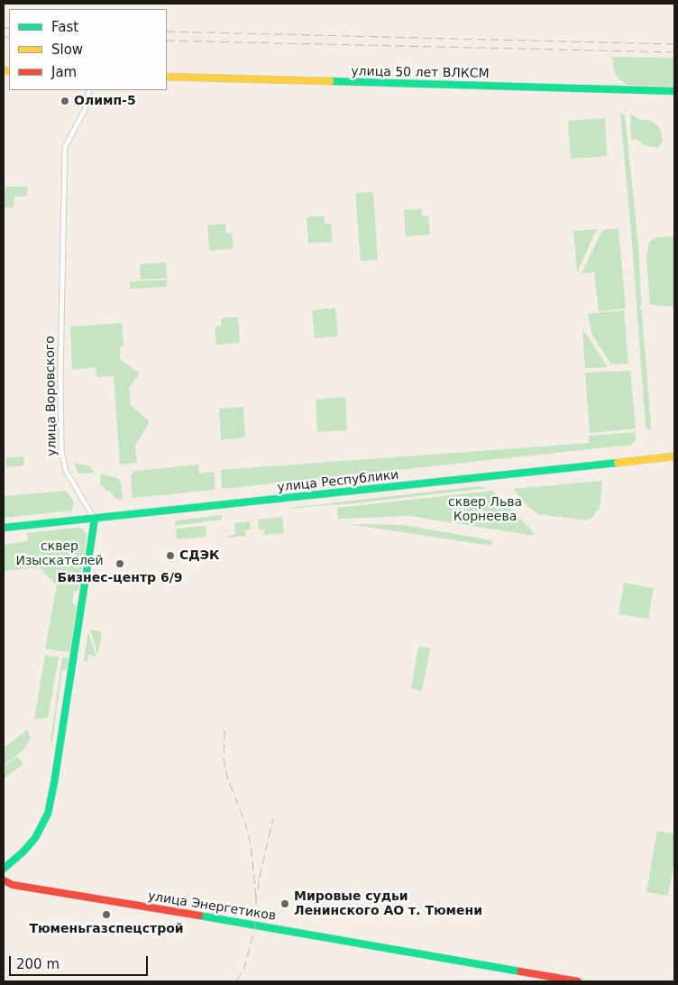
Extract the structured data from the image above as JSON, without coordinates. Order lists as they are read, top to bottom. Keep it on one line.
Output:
{"streets":{"street":["улица 50 лет ВЛКСМ","улица Воровского","улица Республики","улица Энергетиков"]},"crossings":[["улица Воровского","улица Республики"]],"parks":["сквер Льва Корнеева","сквер Изыскателей"],"places":["Олимп-5","СДЭК","Бизнес-центр 6/9","Мировые судьи Ленинского АО т. Тюмени","Тюменьгазспецстрой"],"legend":["Fast","Slow","Jam"],"scale_bar":"200 m"}
